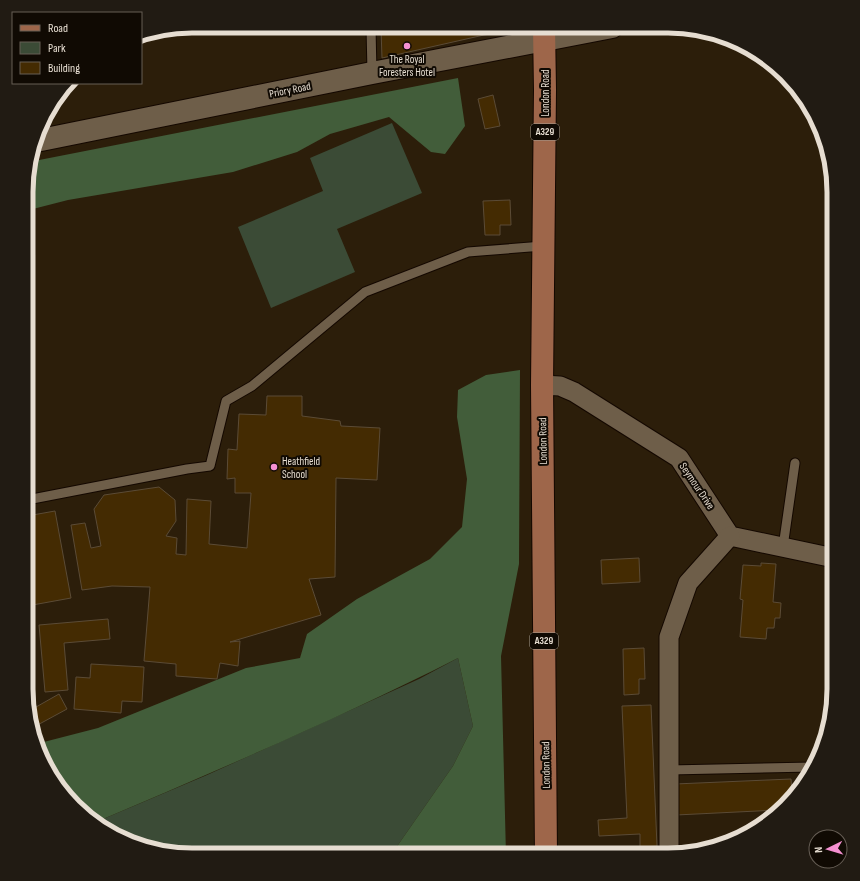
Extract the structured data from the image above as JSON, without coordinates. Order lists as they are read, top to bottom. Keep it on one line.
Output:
{"streets":{"main road":["Priory Road","London Road","A329"],"street":["Seymour Drive"]},"crossings":[["Priory Road","London Road"],["London Road","Seymour Drive"]],"places":["The Royal Foresters Hotel","Heathfield School"],"legend":["Road","Park","Building"],"north":"left"}
